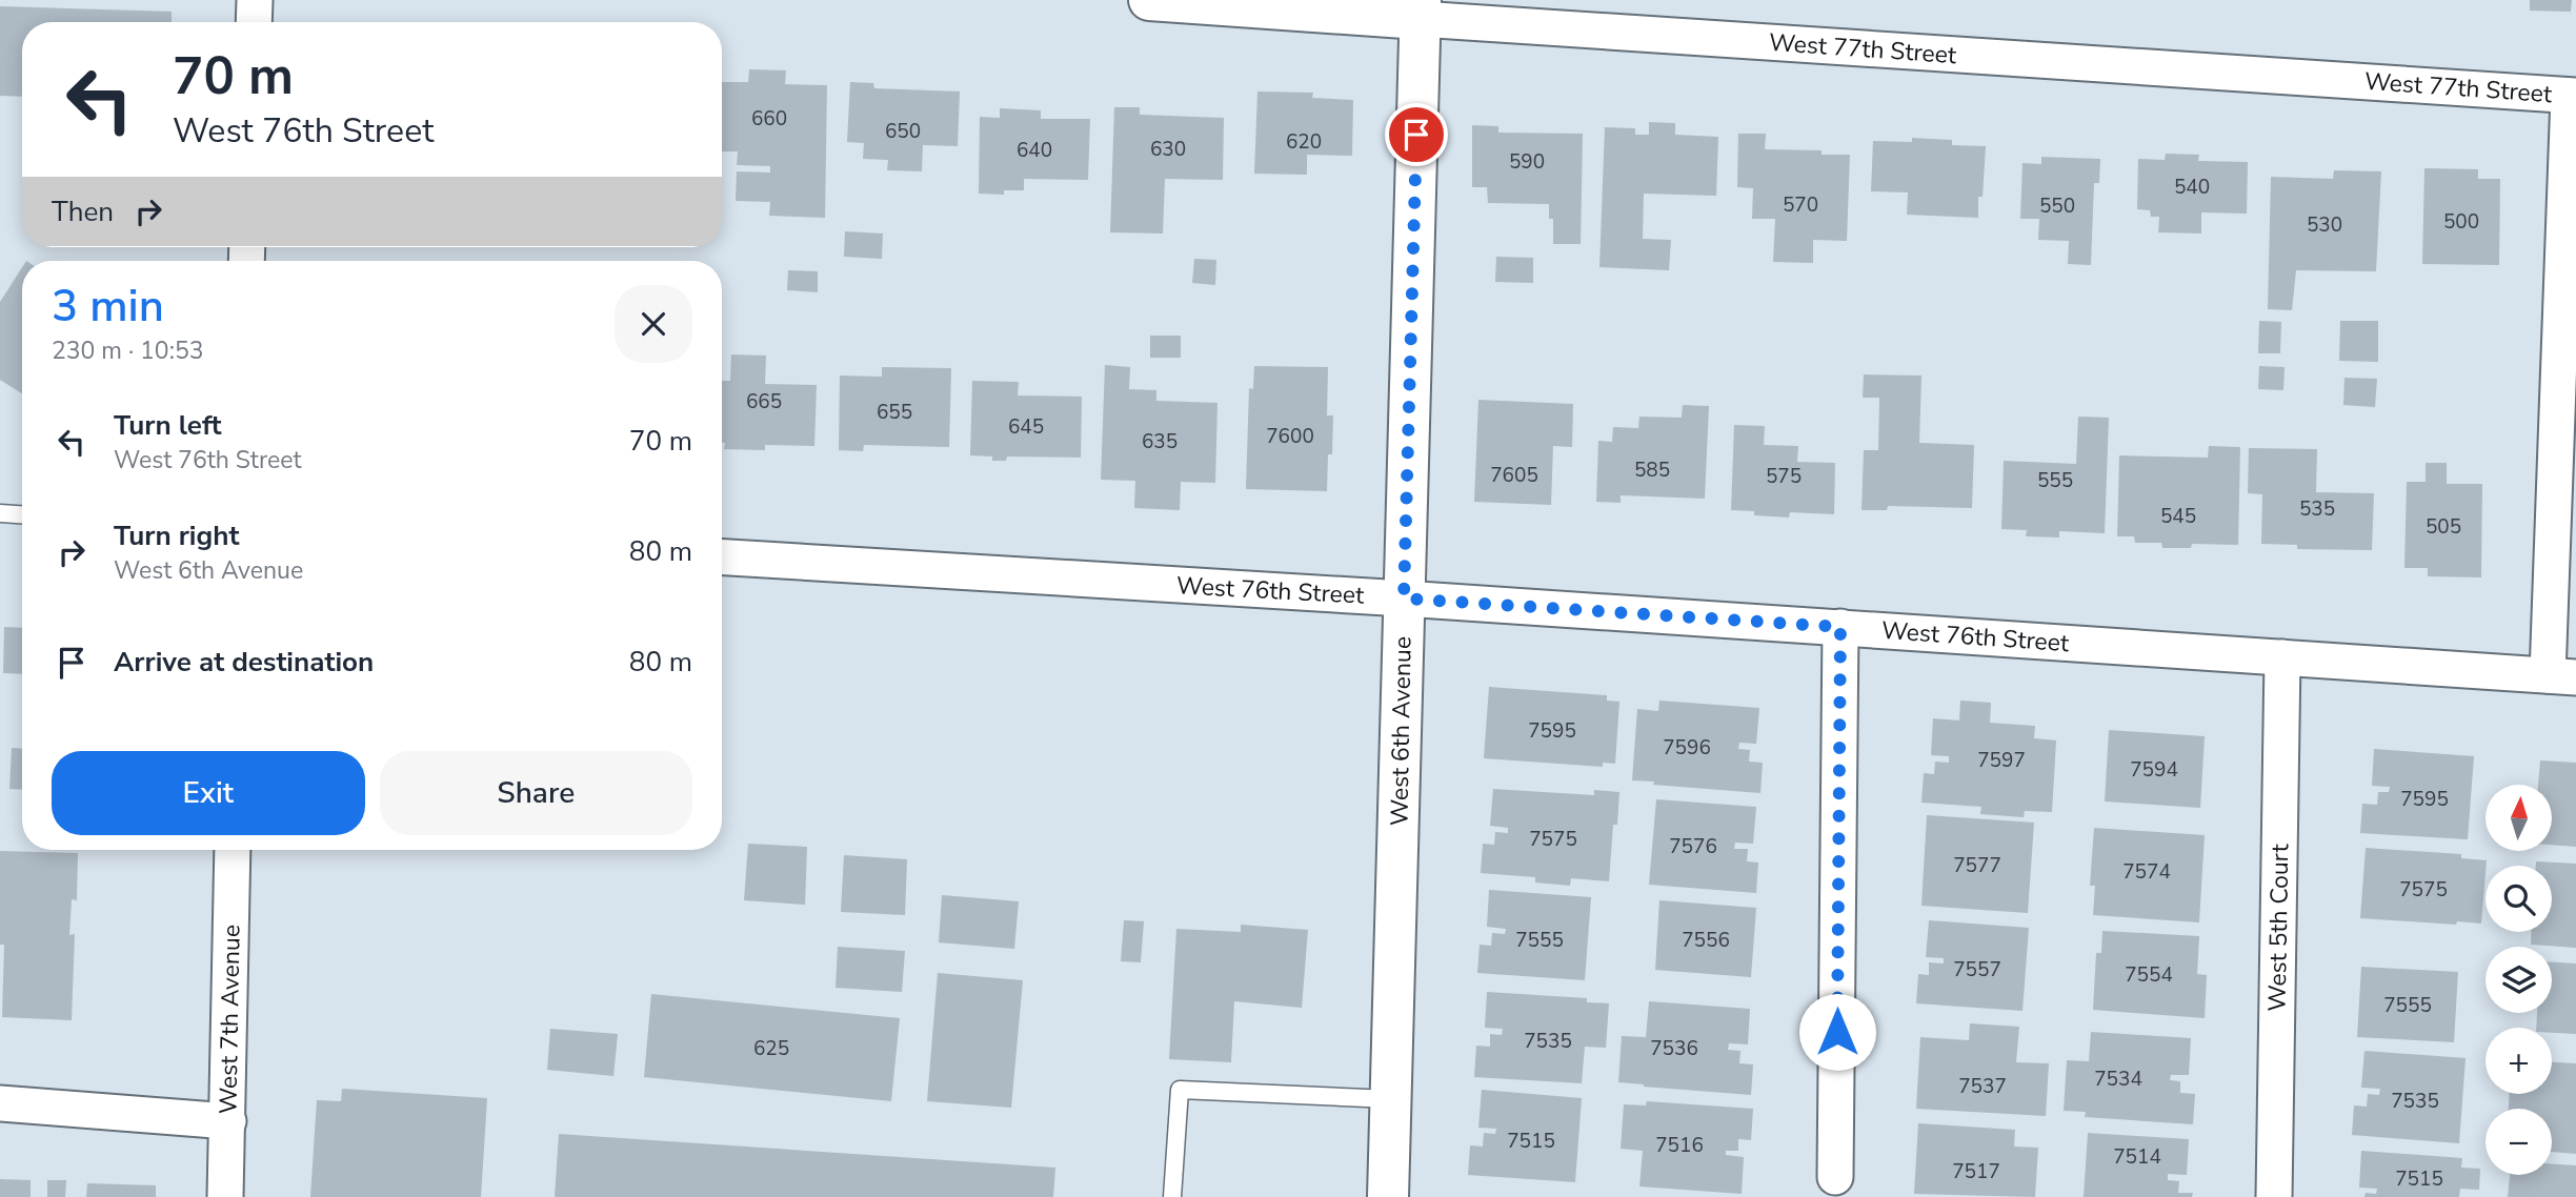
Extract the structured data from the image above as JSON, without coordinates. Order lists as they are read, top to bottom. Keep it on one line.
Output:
{"streets":{"street":["West 77th Street","West 76th Street","West 6th Avenue","West 5th Court","West 7th Avenue"]},"crossings":[["West 77th Street","West 6th Avenue"],["West 76th Street","West 6th Avenue"],["West 76th Street","West 5th Court"]],"house_numbers":["660","650","620","630","640","590","540","570","550","500","530","665","655","645","7600","635","585","7605","575","555","535","545","505","7595","7596","7597","7594","7595","7575","7576","7577","7574","7575","7555","7556","7557","7554","7555","7535","625","7536","7534","7537","7535","7515","7516","7514","7517","7515"],"north":"top","page":{"turn":["70 m","West 76th Street"],"then":"Then","heading":["3 min","230 m · 10:53"],"list":[{"name":"Turn left","note":"West 76th Street","value":"70 m"},{"name":"Turn right","note":"West 6th Avenue","value":"80 m"},{"name":"Arrive at destination","value":"80 m"}],"buttons":["Exit","Share"],"map_buttons":["+","−"]}}
